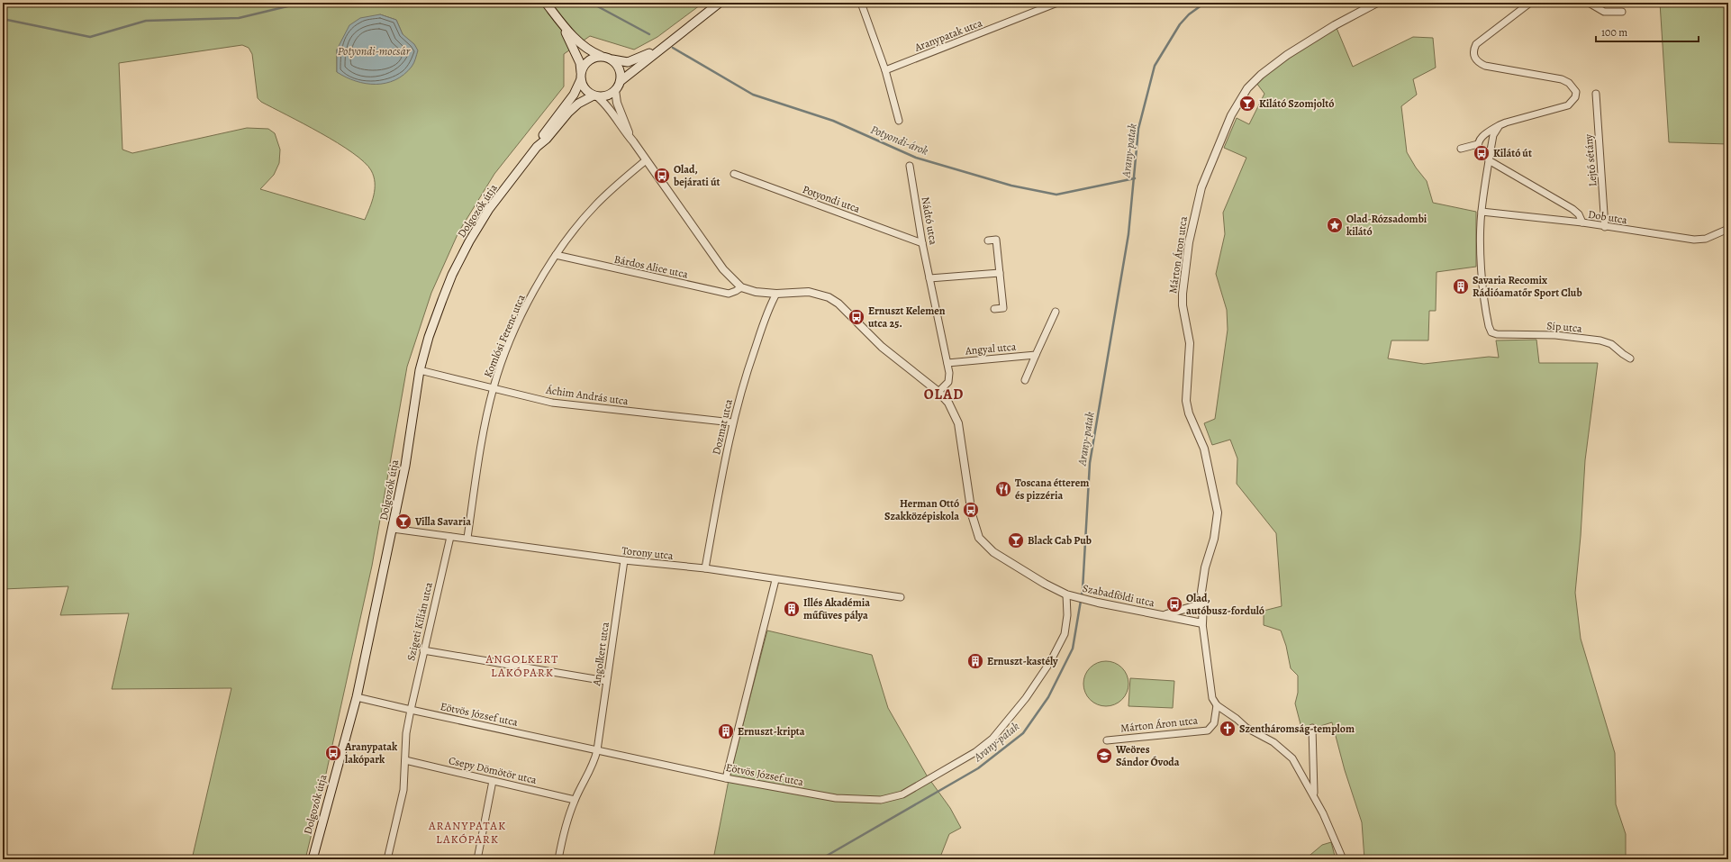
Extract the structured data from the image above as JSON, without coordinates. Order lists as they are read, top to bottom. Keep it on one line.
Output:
{"streets":{"main road":["Dolgozók útja"],"street":["Aranypatak utca","Lejtő sétány","Potyondi utca","Dob utca","Nádtó utca","Márton Áron utca","Bárdos Alice utca","Síp utca","Komlósi Ferenc utca","Angyal utca","Áchim András utca","Dozmat utca","Torony utca","Szabadföldi utca","Szigeti Kilián utca","Angolkert utca","Eötvös József utca","Csepy Dömötör utca"]},"crossings":[["Lejtő sétány","Dob utca"],["Potyondi utca","Nádtó utca"],["Dolgozók útja","Áchim András utca"],["Dolgozók útja","Torony utca"],["Dolgozók útja","Eötvös József utca"],["Dob utca","Síp utca"],["Nádtó utca","Angyal utca"],["Nádtó utca","Szabadföldi utca"],["Márton Áron utca","Szabadföldi utca"],["Bárdos Alice utca","Komlósi Ferenc utca"],["Bárdos Alice utca","Szabadföldi utca"],["Komlósi Ferenc utca","Áchim András utca"],["Komlósi Ferenc utca","Torony utca"],["Áchim András utca","Dozmat utca"],["Dozmat utca","Torony utca"],["Dozmat utca","Szabadföldi utca"],["Torony utca","Szigeti Kilián utca"],["Torony utca","Angolkert utca"],["Szabadföldi utca","Eötvös József utca"],["Szigeti Kilián utca","Eötvös József utca"],["Szigeti Kilián utca","Csepy Dömötör utca"],["Angolkert utca","Eötvös József utca"],["Angolkert utca","Csepy Dömötör utca"]],"districts":["OLAD","ANGOLKERT LAKÓPARK","ARANYPATAK LAKÓPARK"],"water":["Potyondi-mocsár","Potyondi-árok","Arany-patak"],"places":{"bar":["Kilátó Szomjoltó","Villa Savaria","Black Cab Pub"],"bus stop":["Kilátó út","Olad, bejárati út","Ernuszt Kelemen utca 25.","Herman Ottó Szakközépiskola","Olad, autóbusz-forduló","Aranypatak lakópark"],"place":["Olad-Rózsadombi kilátó"],"building":["Savaria Recomix Rádióamatőr Sport Club","Illés Akadémia műfüves pálya","Ernuszt-kastély","Ernuszt-kripta"],"restaurant":["Toscana étterem és pizzéria"],"church":["Szentháromság-templom"],"school or university":["Weöres Sándor Óvoda"]},"scale_bar":"100 m"}
